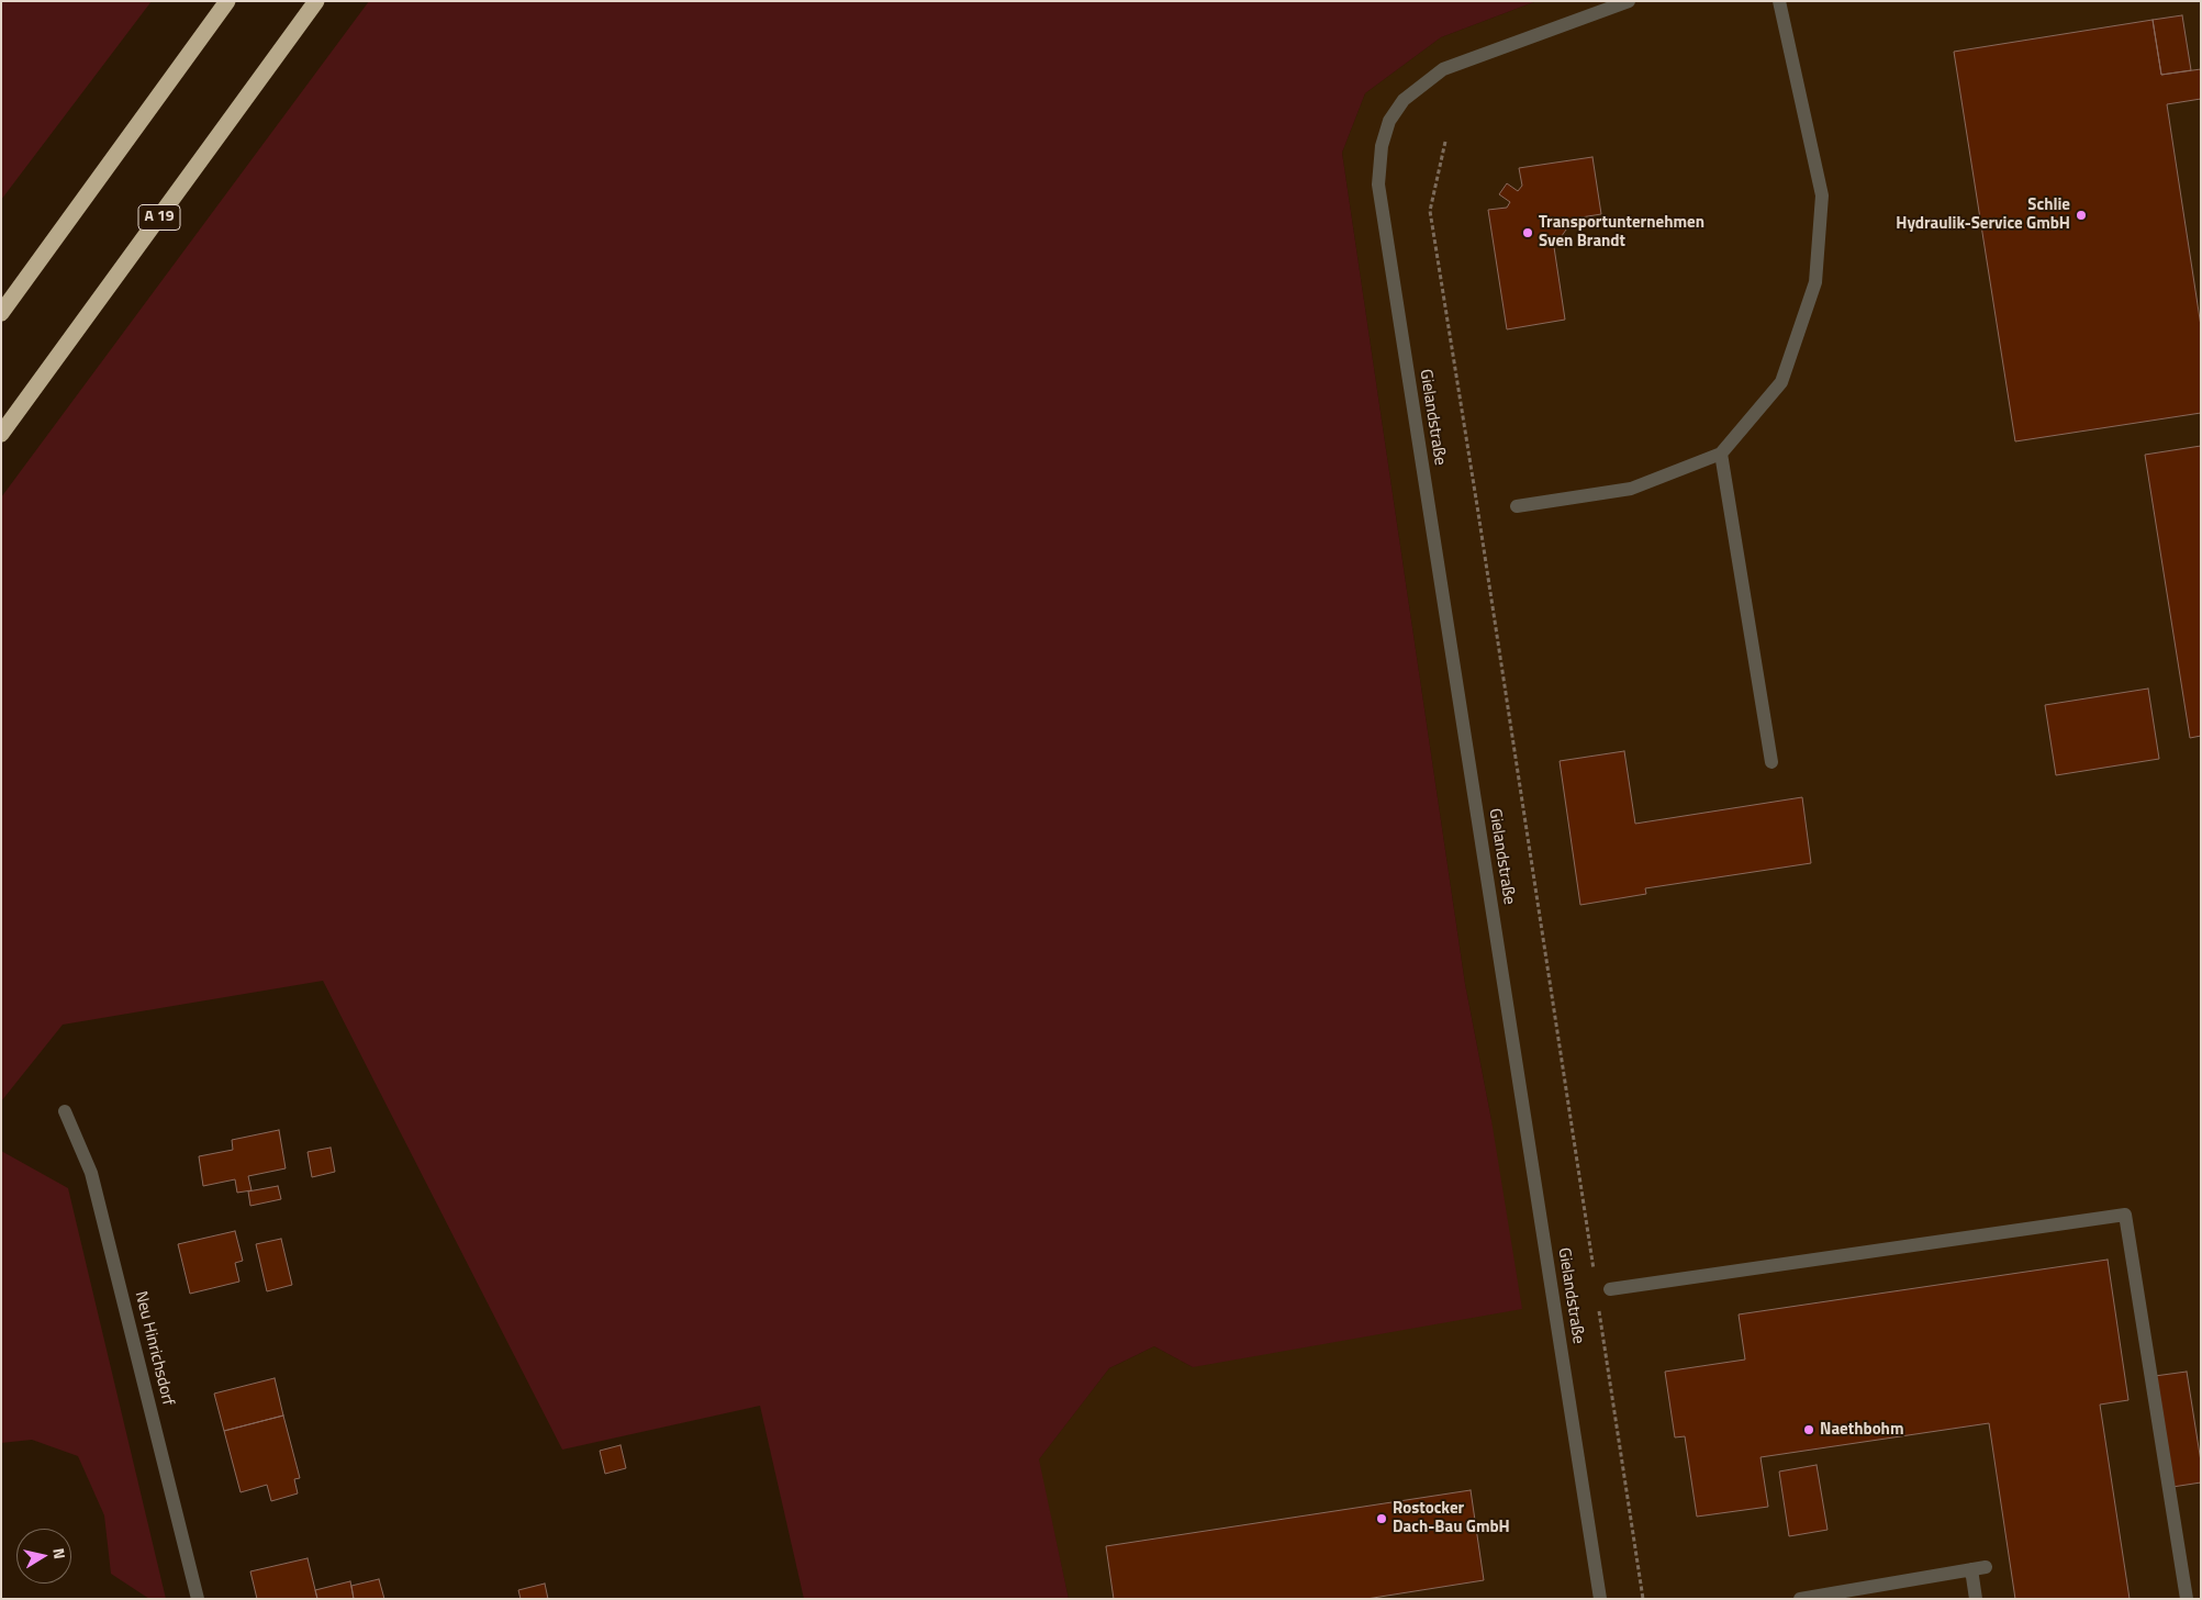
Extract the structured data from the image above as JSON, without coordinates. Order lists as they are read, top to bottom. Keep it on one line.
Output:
{"streets":{"highway":["A 19"],"street":["Gielandstraße","Neu Hinrichsdorf"]},"places":["Schlie Hydraulik-Service GmbH","Transportunternehmen Sven Brandt","Naethbohm","Rostocker Dach-Bau GmbH"],"north":"right"}
